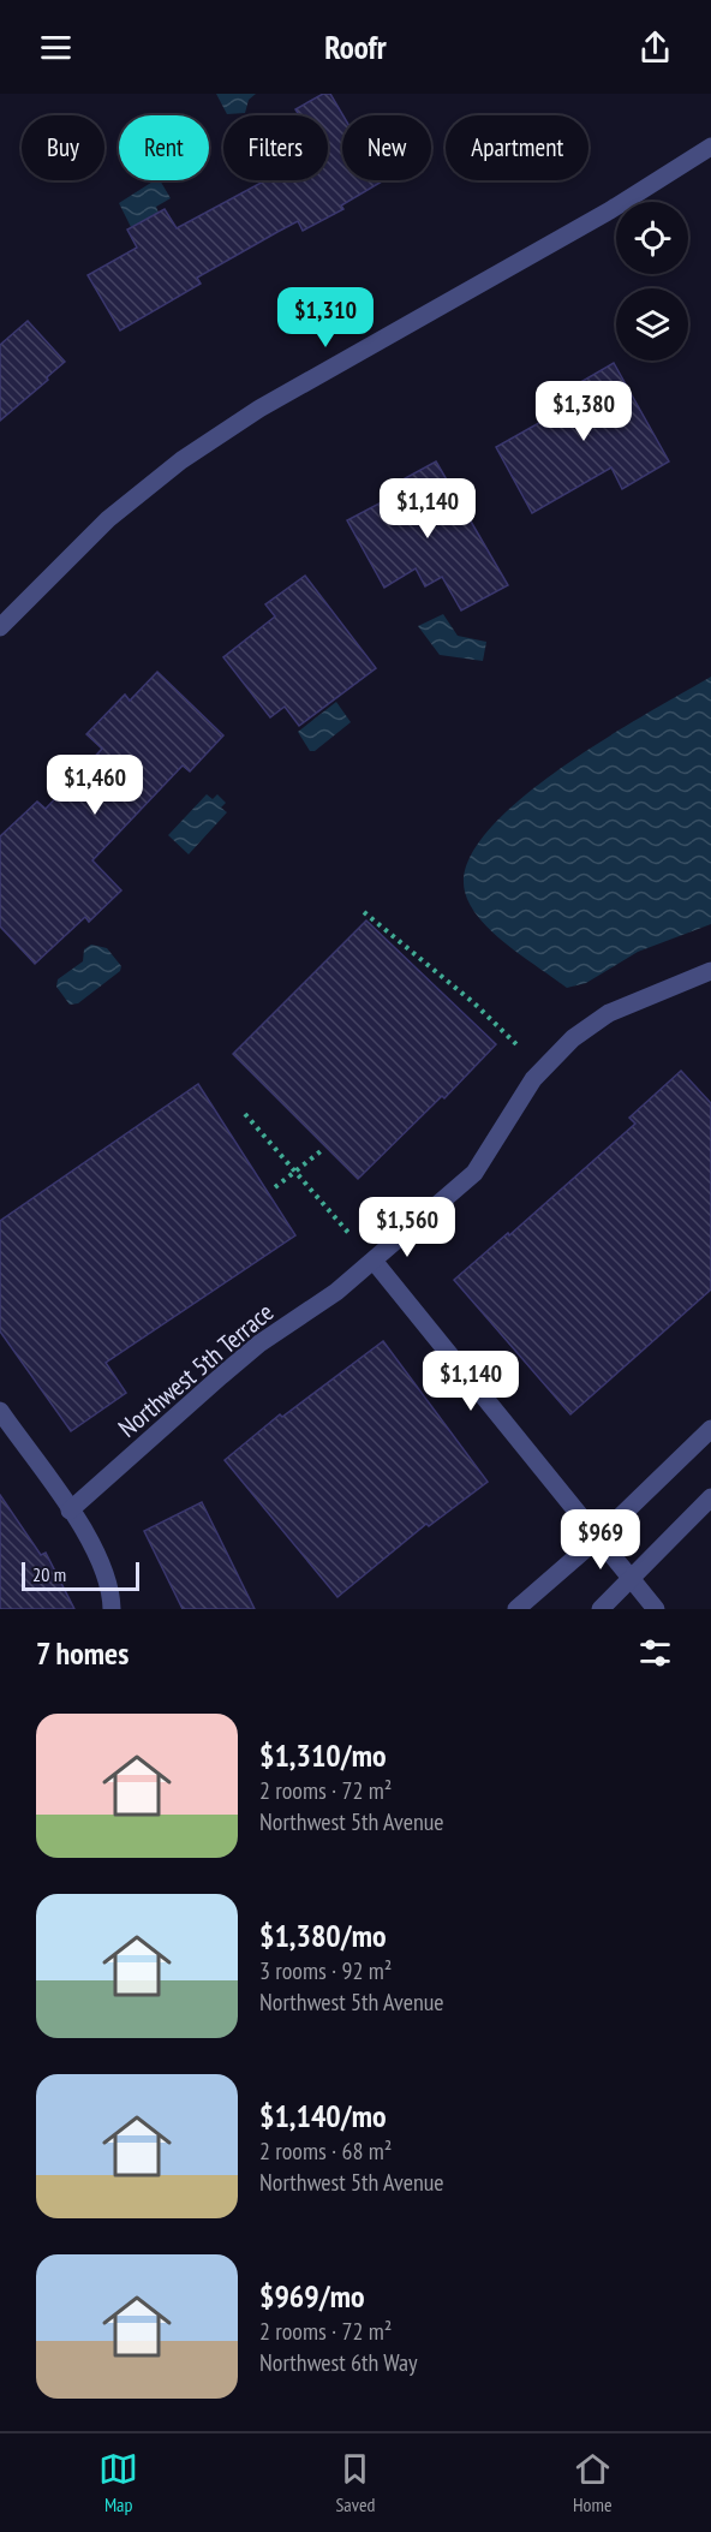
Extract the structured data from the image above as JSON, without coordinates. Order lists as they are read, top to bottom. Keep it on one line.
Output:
{"streets":{"street":["Northwest 5th Terrace"]},"scale_bar":"20 m","page":{"header":"Roofr","chip":["Buy","Rent","Filters","New","Apartment"],"price":["$1,310","$1,380","$1,140","$1,460","$1,560","$1,140","$969"],"scale":"20 m","heading":"7 homes","list":[{"name":"$1,310/mo","note":"2 rooms · 72 m² · Northwest 5th Avenue"},{"name":"$1,380/mo","note":"3 rooms · 92 m² · Northwest 5th Avenue"},{"name":"$1,140/mo","note":"2 rooms · 68 m² · Northwest 5th Avenue"},{"name":"$969/mo","note":"2 rooms · 72 m² · Northwest 6th Way"}],"tabs":["Map","Saved","Home"]}}
